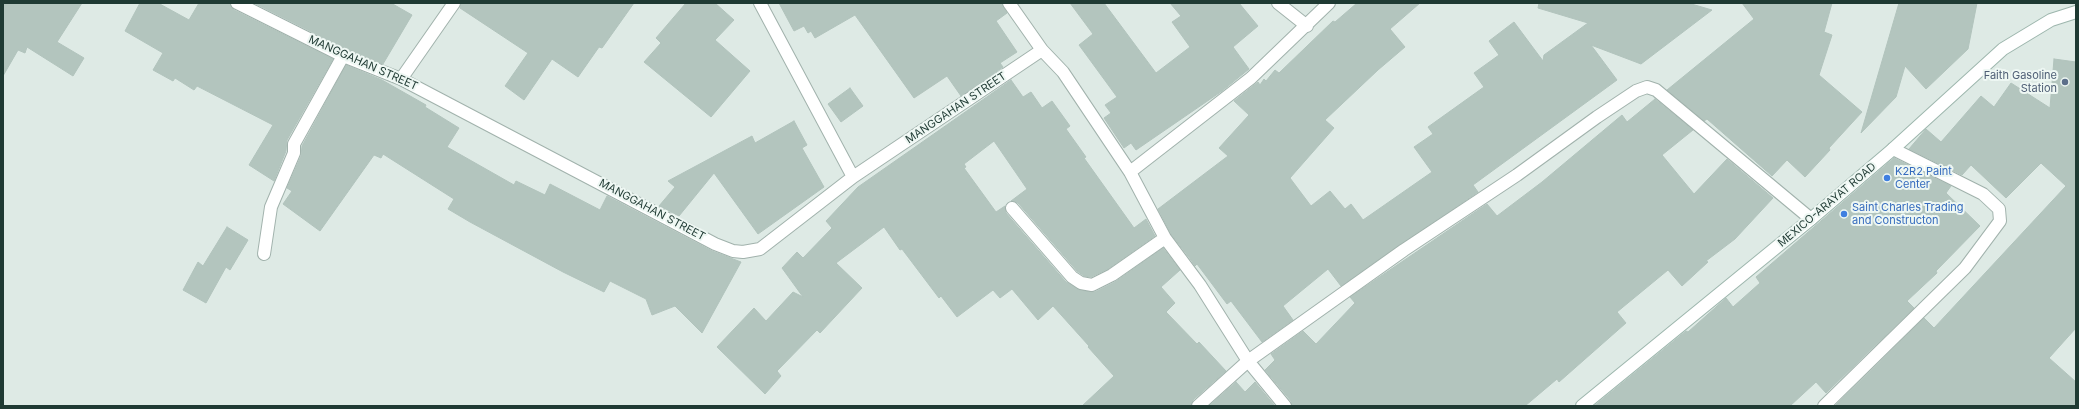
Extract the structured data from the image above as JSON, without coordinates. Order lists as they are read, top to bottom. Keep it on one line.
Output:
{"streets":{"street":["MANGGAHAN STREET","MEXICO-ARAYAT ROAD"]},"places":["Faith Gasoline Station","K2R2 Paint Center","Saint Charles Trading and Constructon"]}
